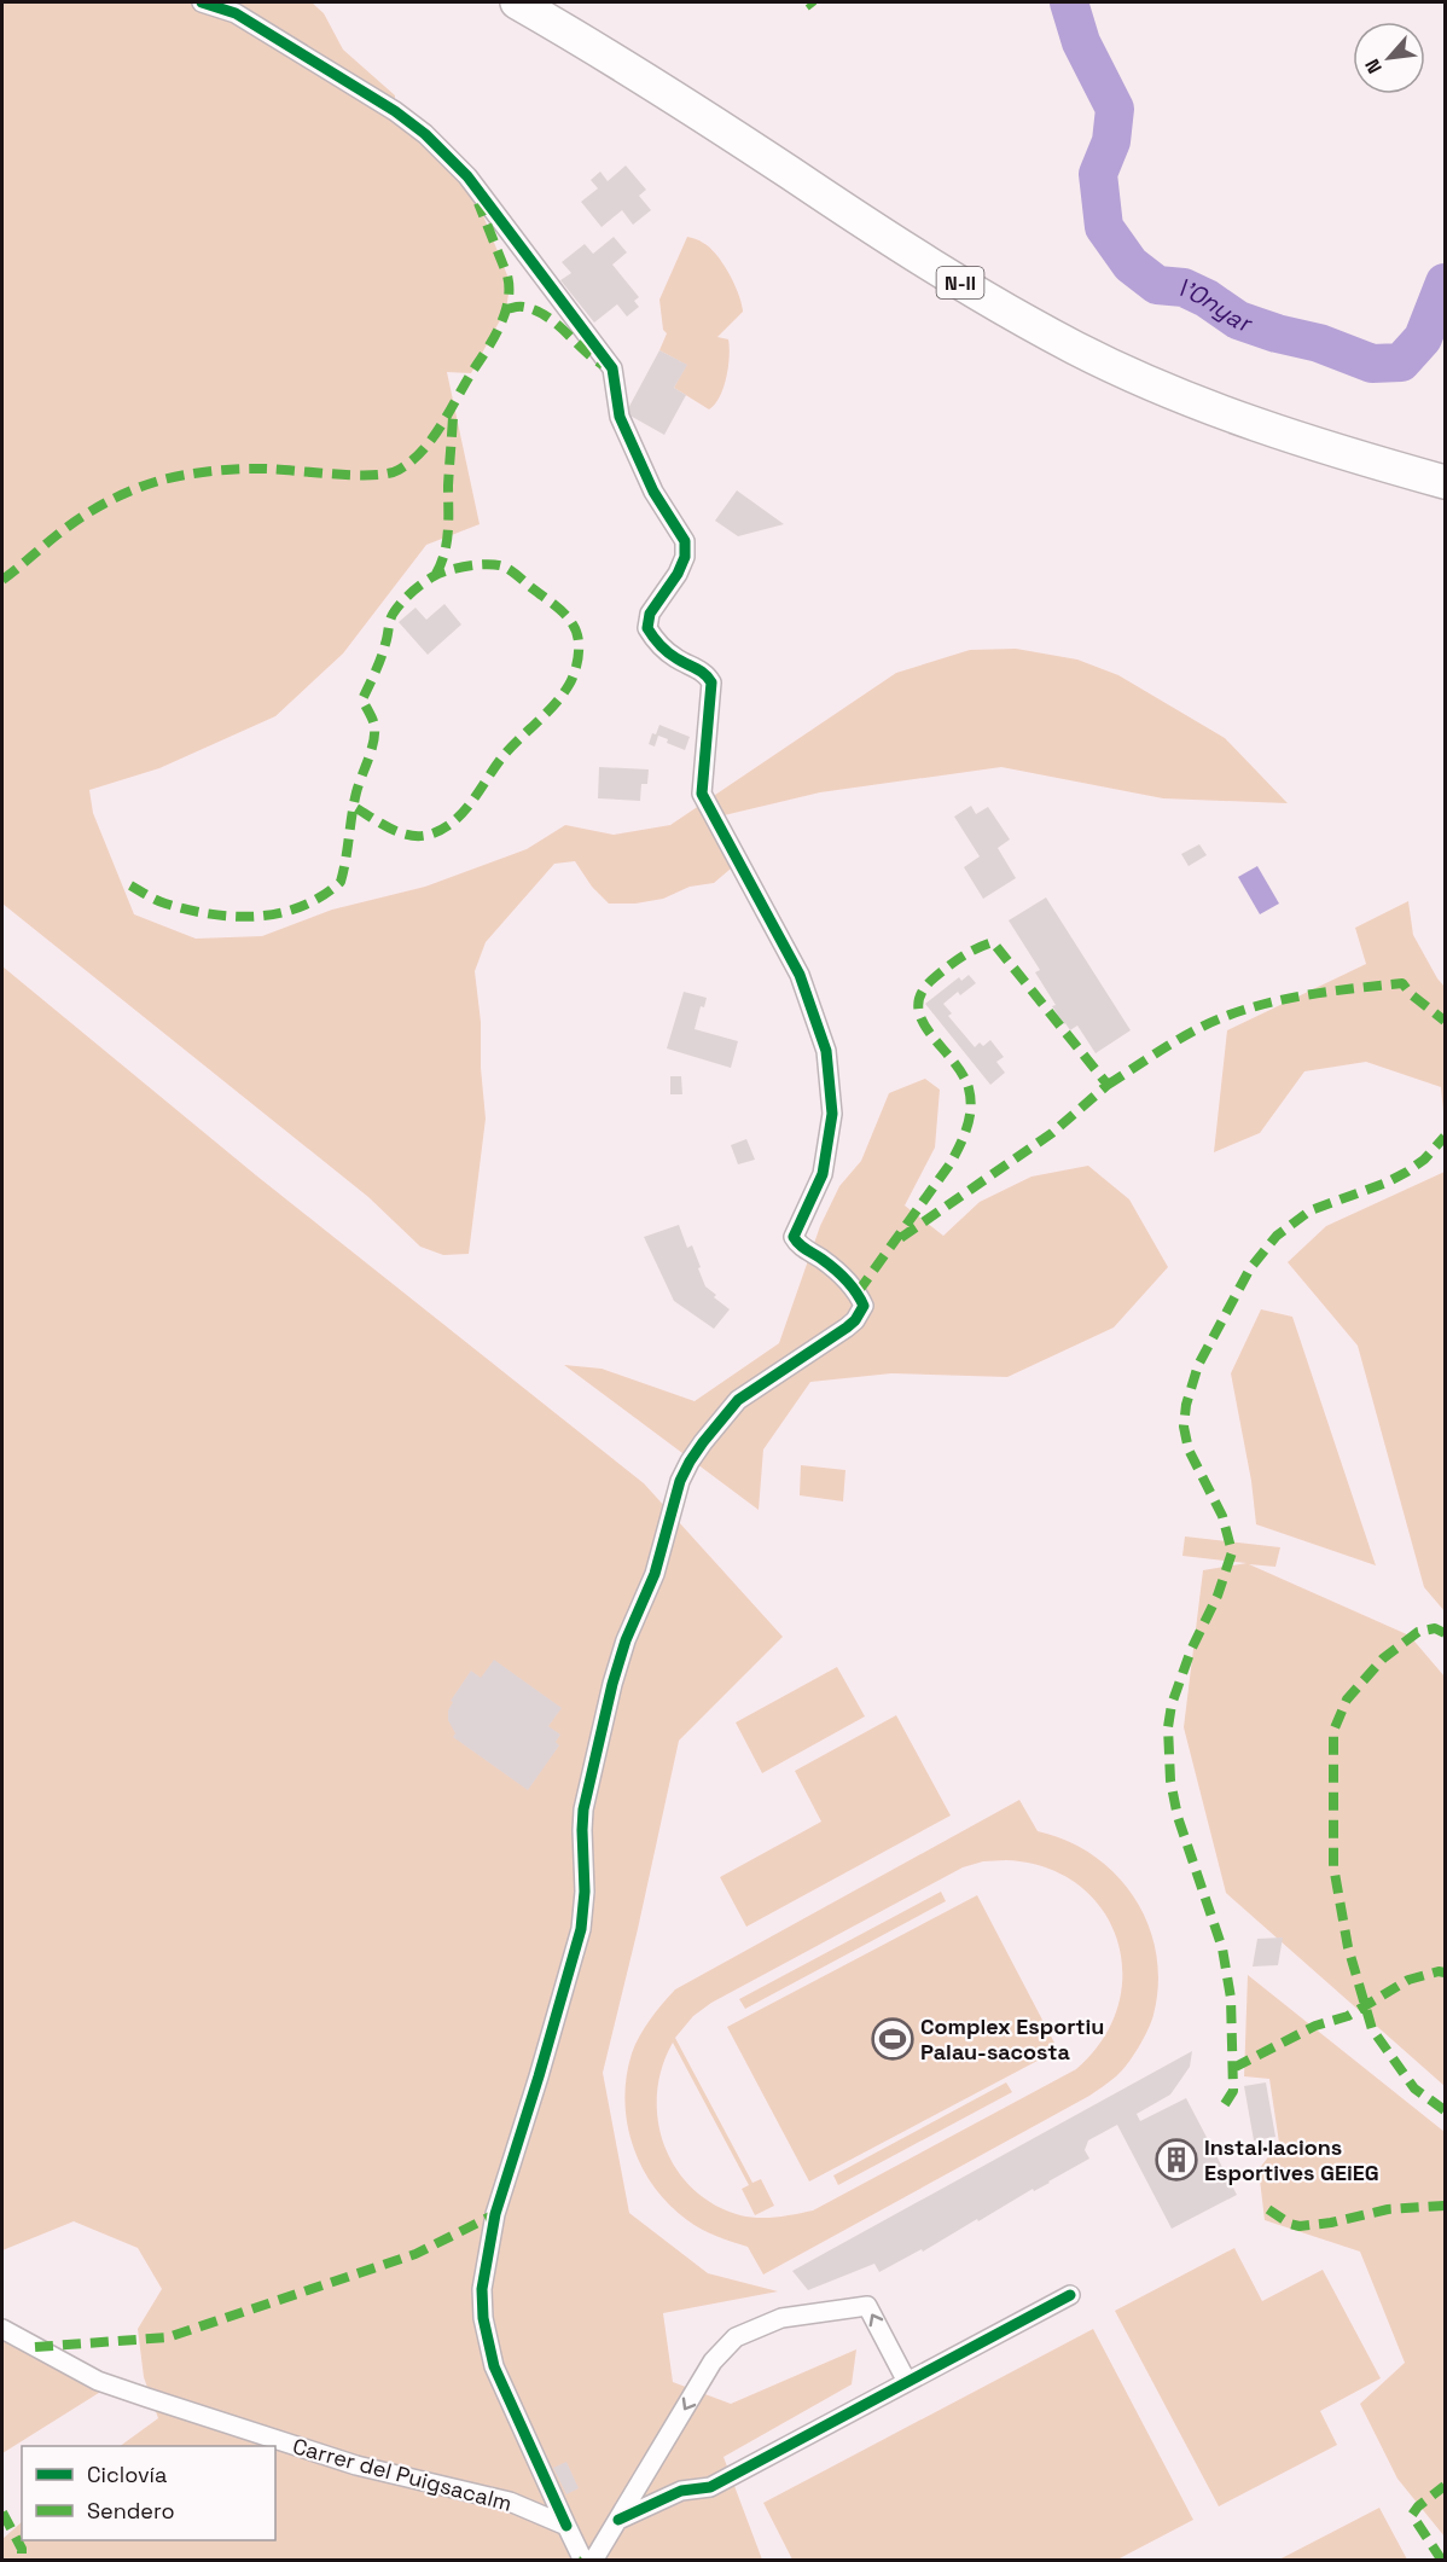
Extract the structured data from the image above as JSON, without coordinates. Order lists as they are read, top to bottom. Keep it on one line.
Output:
{"streets":{"highway":["N-II"],"street":["Carrer del Puigsacalm"]},"water":["l'Onyar"],"places":{"sports":["Complex Esportiu Palau-sacosta"],"building":["Instal·lacions Esportives GEiEG"]},"legend":["Ciclovía","Sendero"],"north":"bottom left"}
